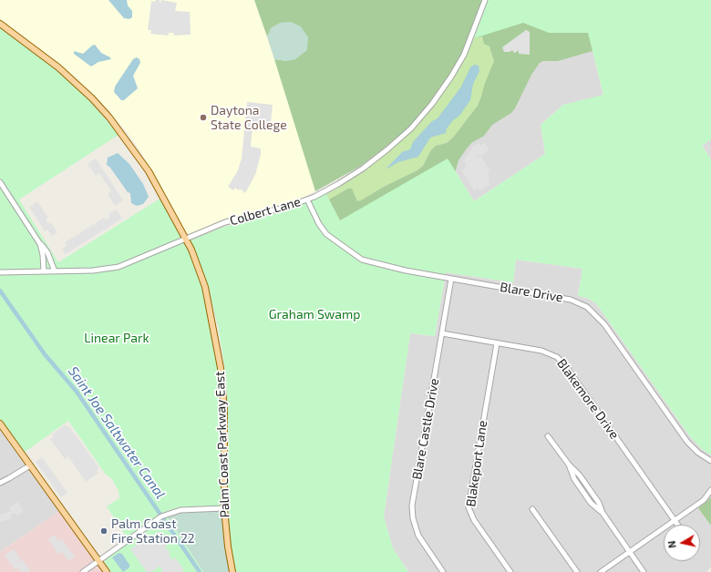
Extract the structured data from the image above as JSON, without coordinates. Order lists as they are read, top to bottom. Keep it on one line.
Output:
{"streets":{"main road":["Palm Coast Parkway East"],"street":["Colbert Lane","Blare Drive","Blakemore Drive","Blare Castle Drive","Blakeport Lane"]},"crossings":[["Colbert Lane","Blare Drive"],["Colbert Lane","Palm Coast Parkway East"],["Blare Drive","Blare Castle Drive"],["Blakemore Drive","Blare Castle Drive"],["Blakemore Drive","Blakeport Lane"]],"water":["Saint Joe Saltwater Canal"],"parks":["Graham Swamp","Linear Park"],"places":["Daytona State College","Palm Coast Fire Station 22"],"north":"left"}
